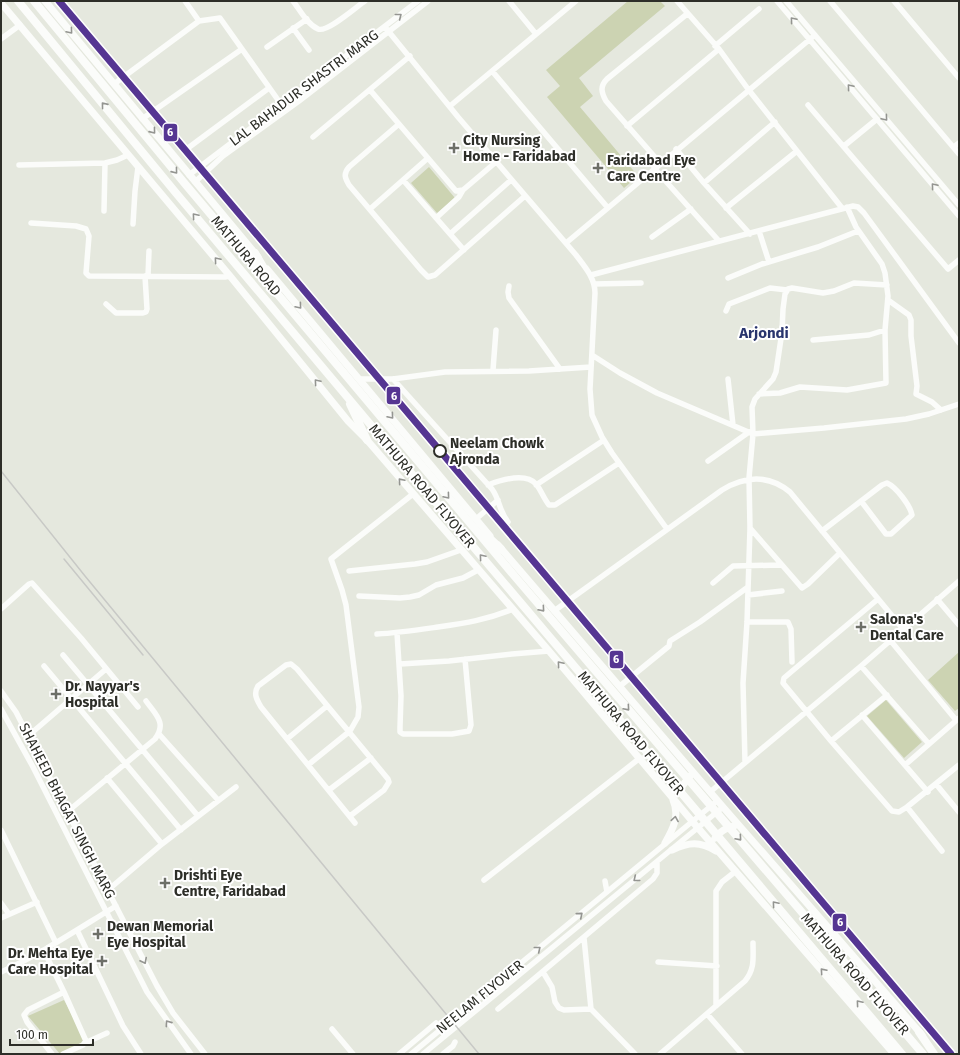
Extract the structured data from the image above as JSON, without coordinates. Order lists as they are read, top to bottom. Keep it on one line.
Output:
{"streets":{"highway":["MATHURA ROAD","MATHURA ROAD FLYOVER"],"street":["LAL BAHADUR SHASTRI MARG","SHAHEED BHAGAT SINGH MARG","NEELAM FLYOVER"]},"crossings":[["MATHURA ROAD","MATHURA ROAD FLYOVER"]],"districts":["Arjondi"],"places":{"health":["City Nursing Home - Faridabad","Faridabad Eye Care Centre","Salona's Dental Care","Dr. Nayyar's Hospital","Drishti Eye Centre, Faridabad","Dewan Memorial Eye Hospital","Dr. Mehta Eye Care Hospital"],"other":["Neelam Chowk Ajronda"]},"lines":["transit line 6"],"scale_bar":"100 m"}
